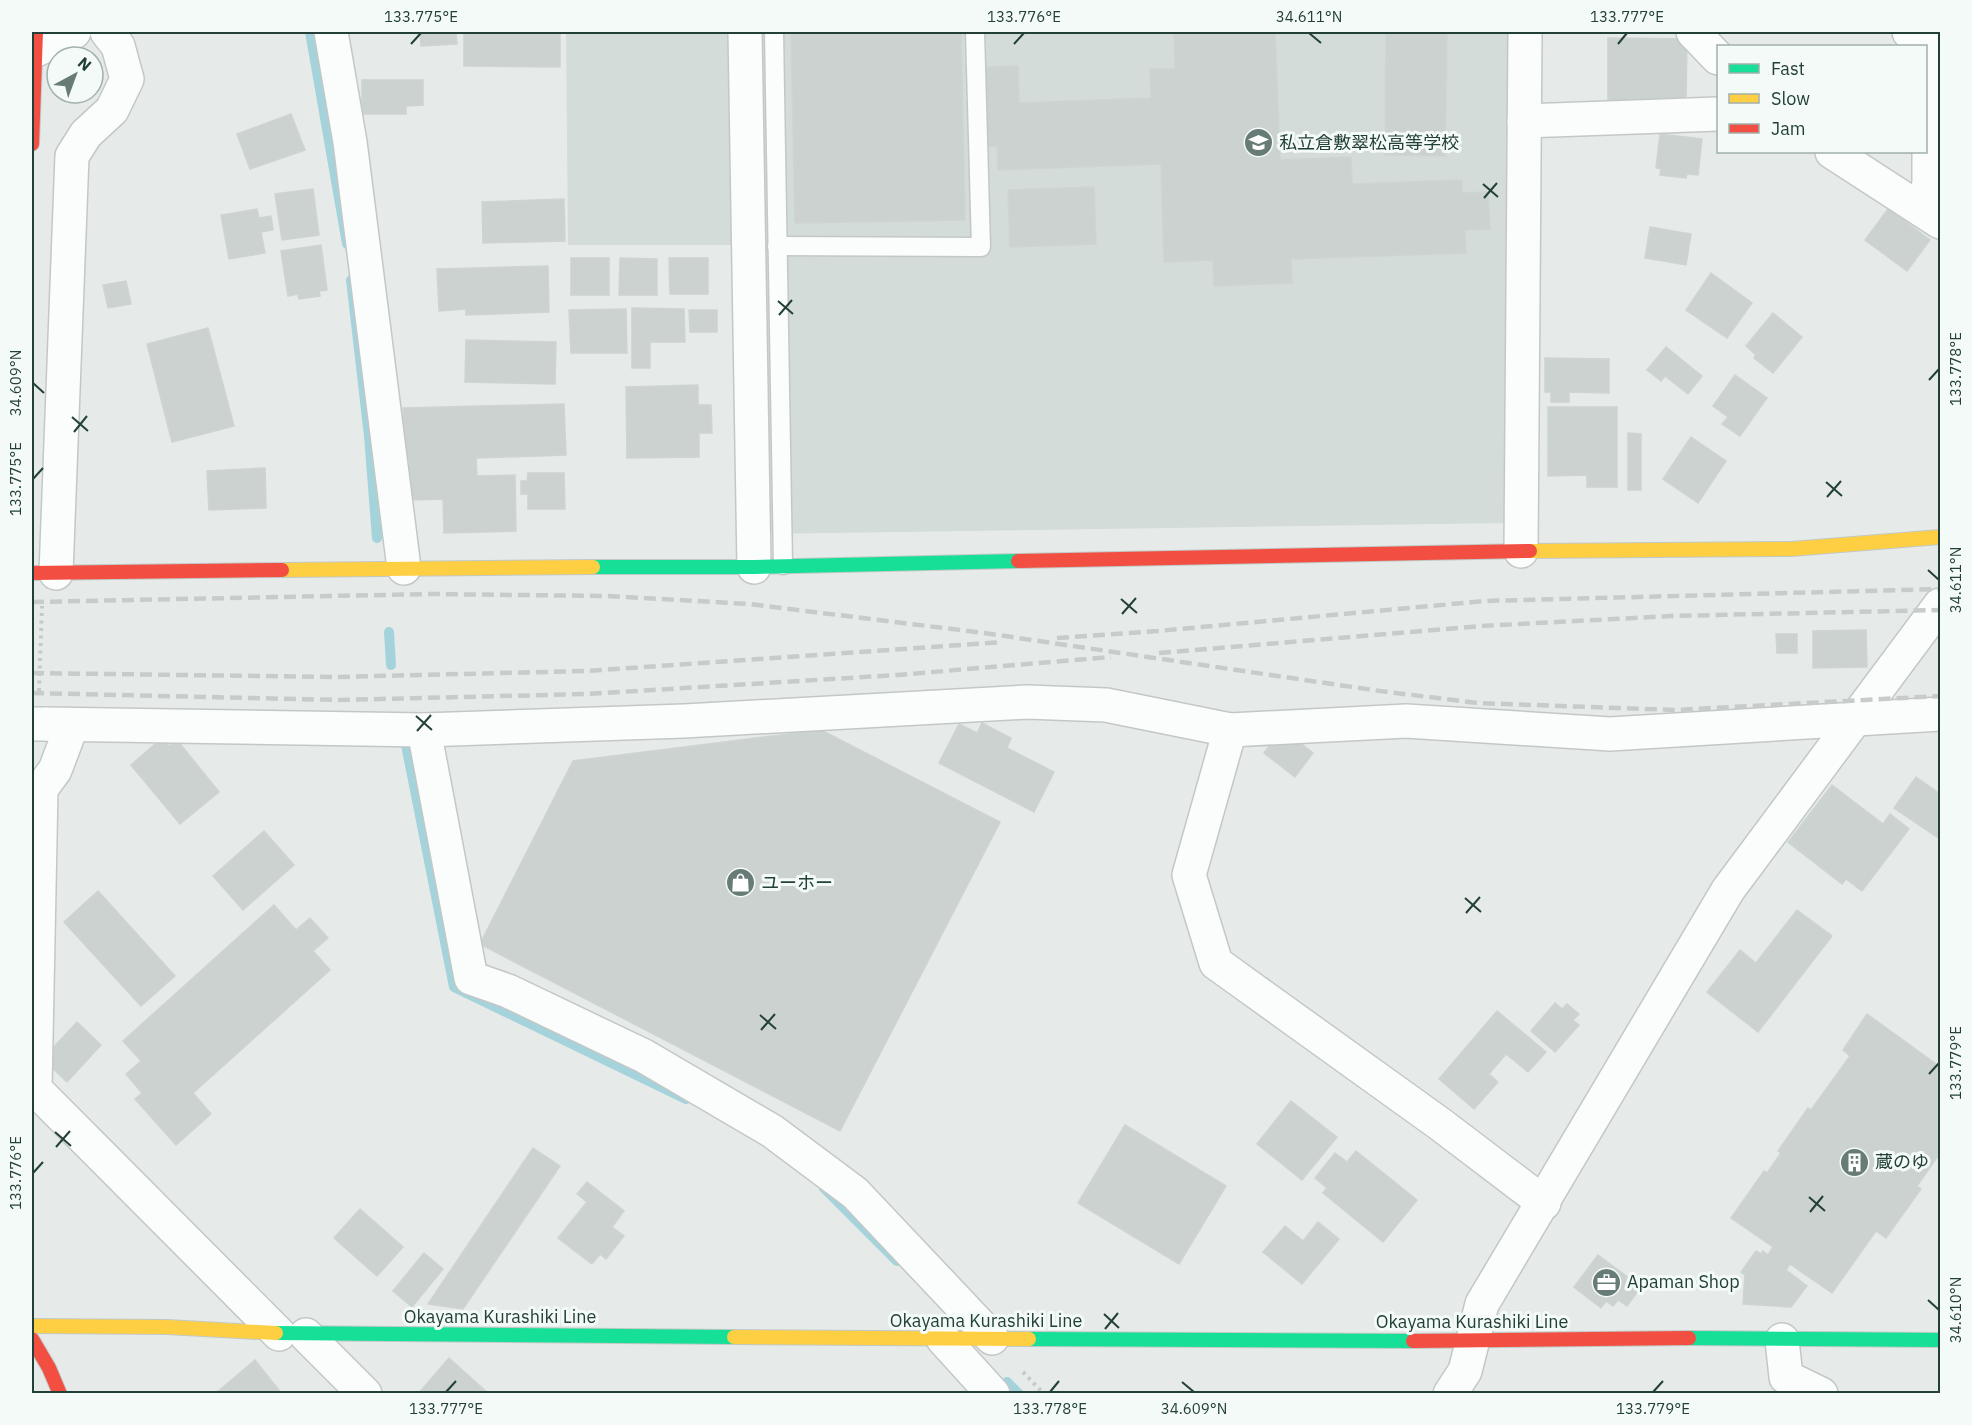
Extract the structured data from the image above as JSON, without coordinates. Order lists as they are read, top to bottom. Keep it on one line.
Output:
{"streets":{"main road":["Okayama Kurashiki Line"]},"places":{"school or university":["私立倉敷翠松高等学校"],"shop":["ユーホー"],"building":["蔵のゆ"],"office":["Apaman Shop"]},"legend":["Fast","Slow","Jam"],"north":"top right","coordinates":["133.775°E","133.776°E","34.611°N","133.777°E","133.778°E","34.609°N","133.779°E","34.610°N"]}
